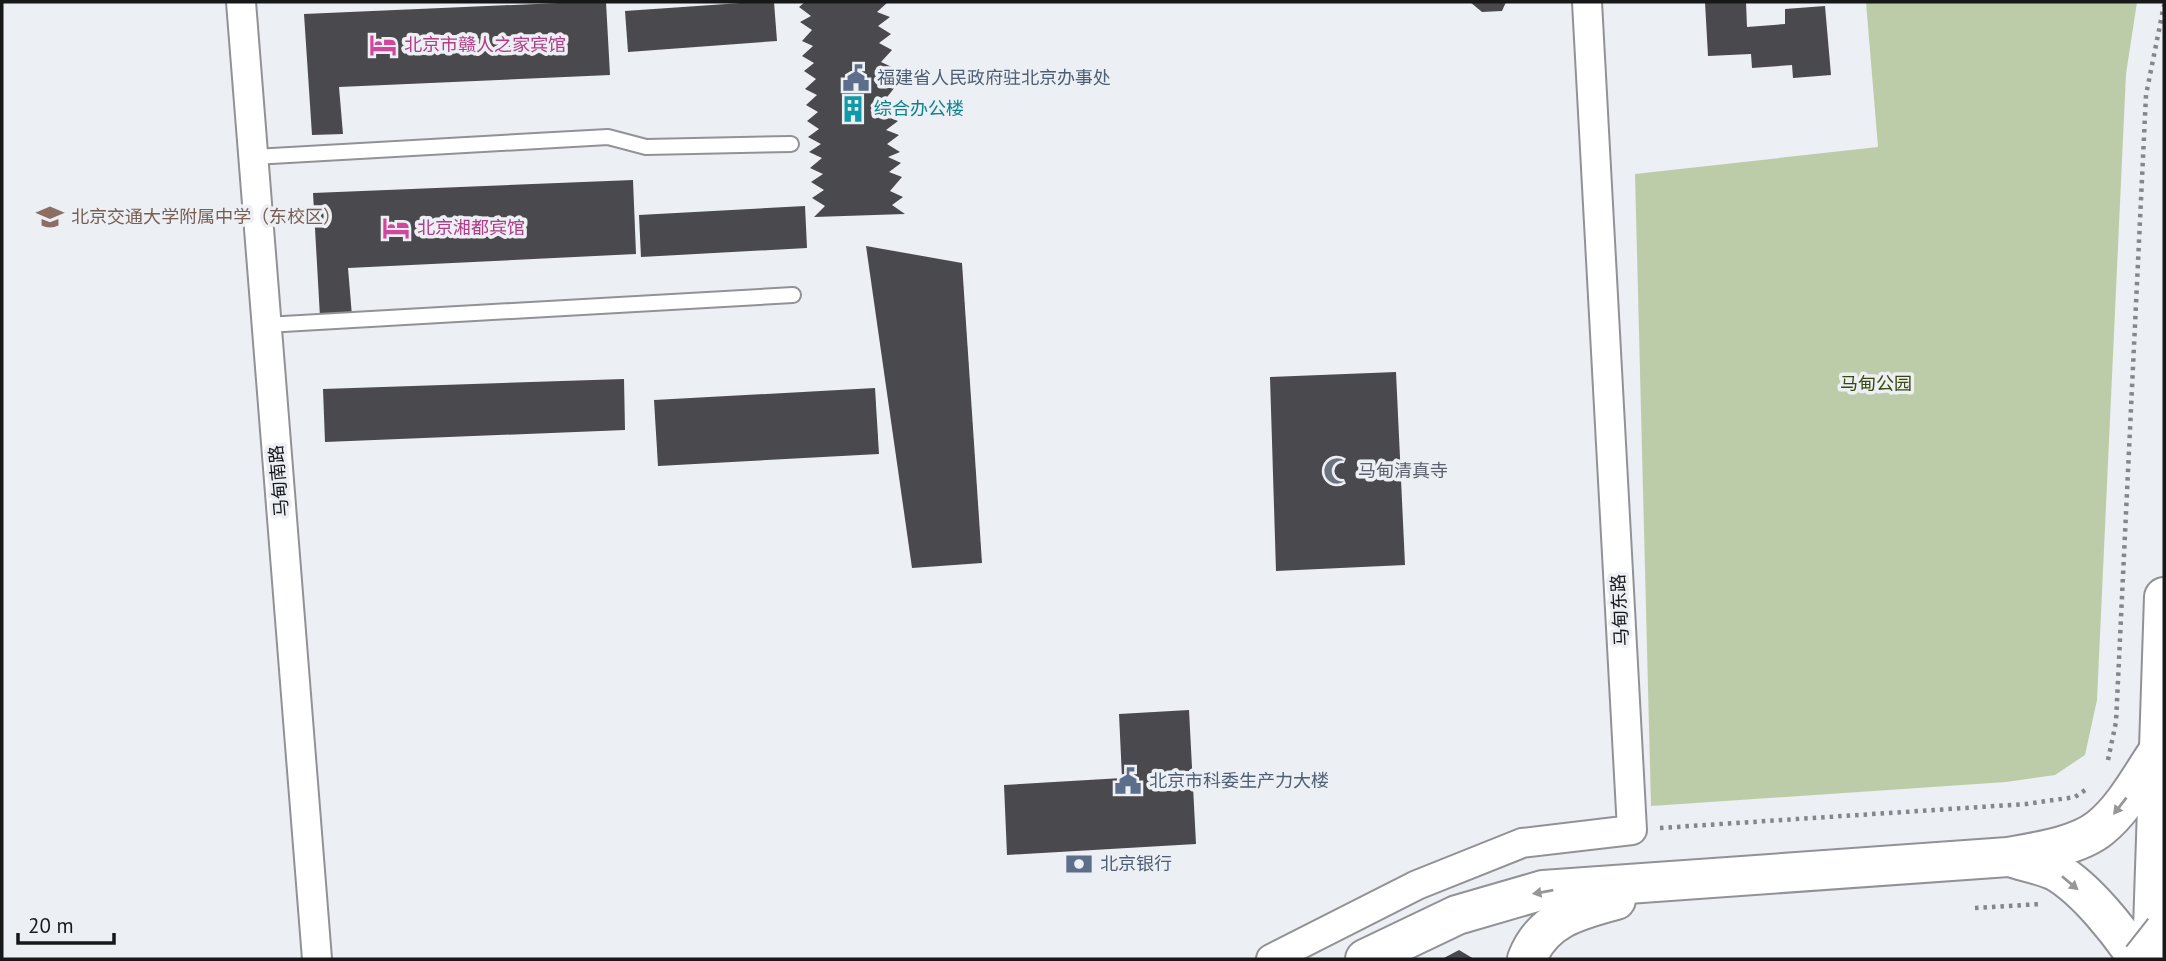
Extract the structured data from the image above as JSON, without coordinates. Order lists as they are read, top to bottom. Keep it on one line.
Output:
{"streets":{"street":["马甸南路","马甸东路"]},"parks":["马甸公园"],"places":{"hotel":["北京市赣人之家宾馆","北京湘都宾馆"],"public building":["福建省人民政府驻北京办事处","北京市科委生产力大楼"],"building":["综合办公楼"],"school or university":["北京交通大学附属中学（东校区）"],"mosque":["马甸清真寺"],"bank":["北京银行"]},"scale_bar":"20 m"}
